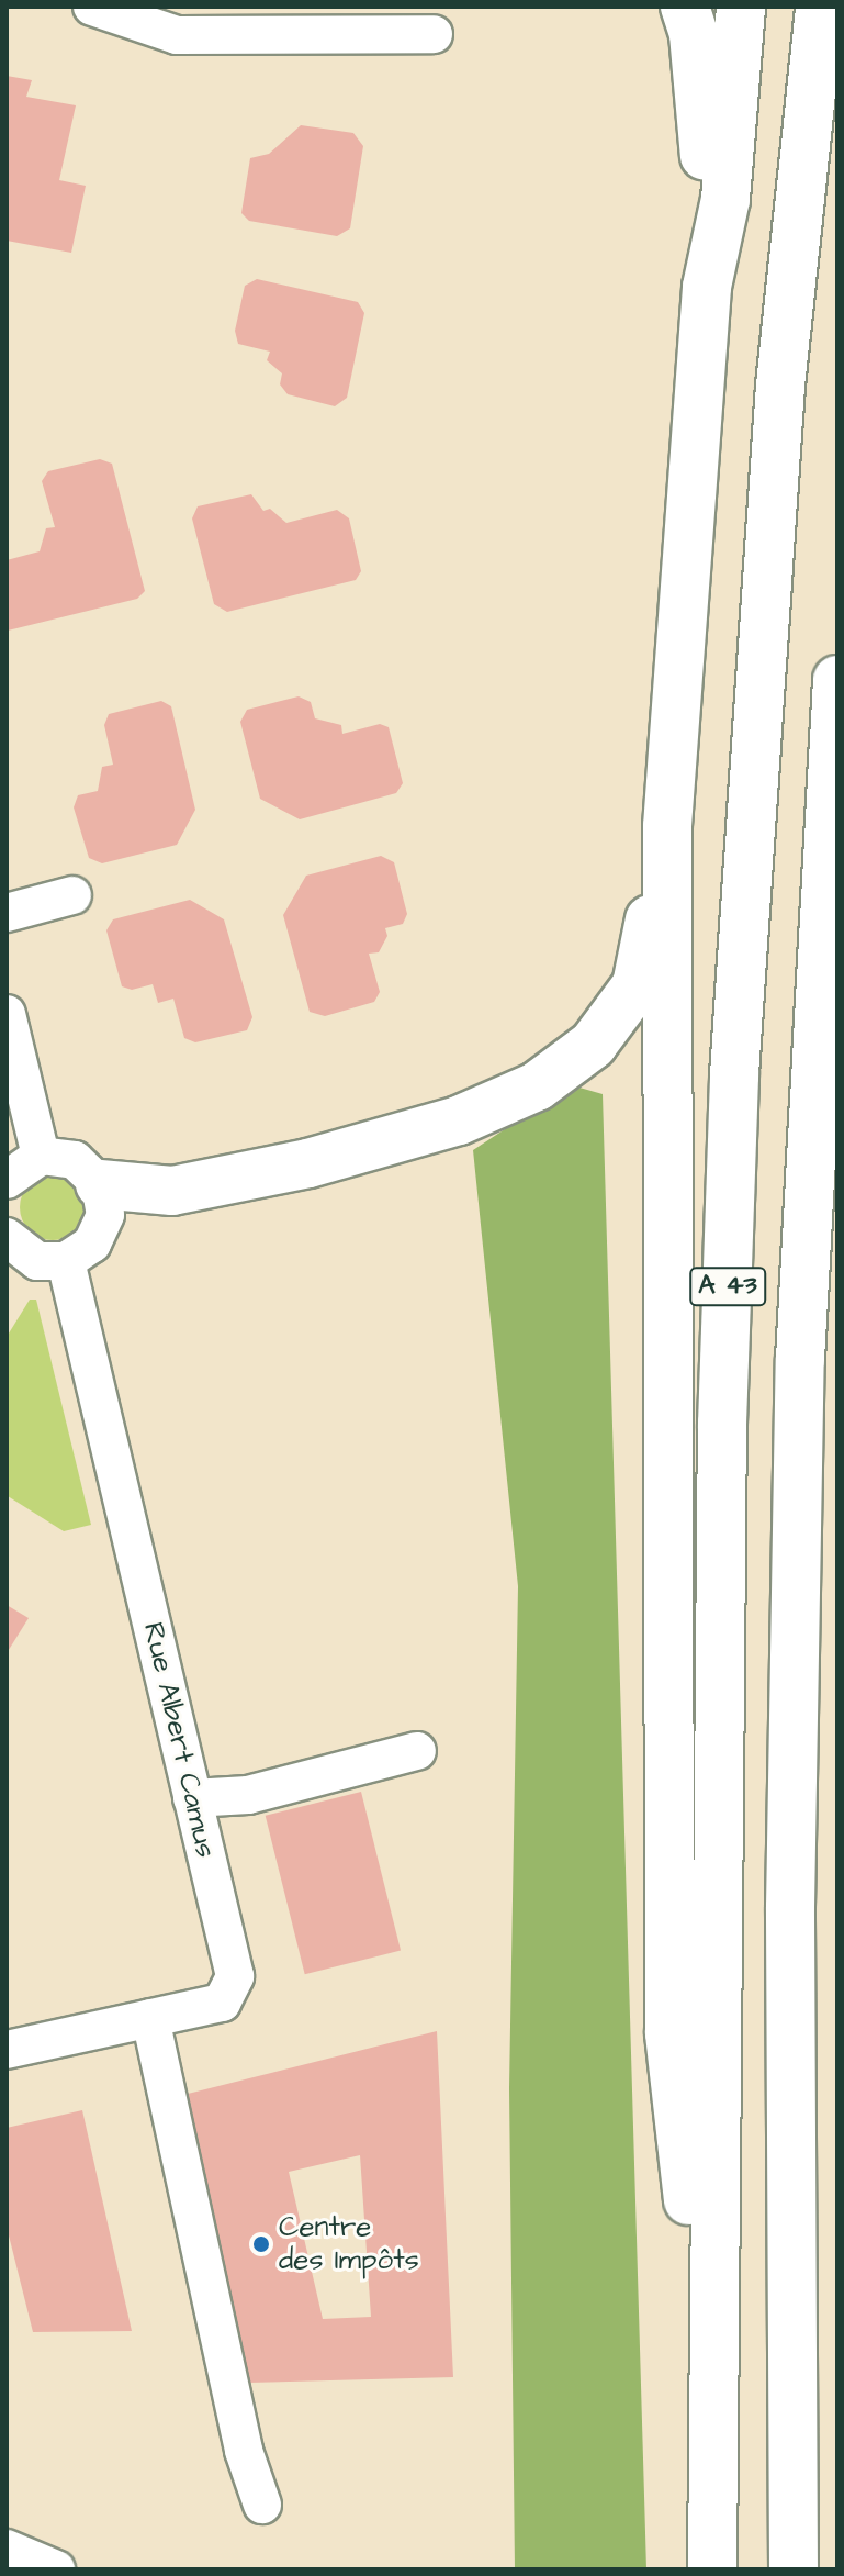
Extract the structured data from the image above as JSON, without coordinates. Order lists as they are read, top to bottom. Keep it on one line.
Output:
{"streets":{"highway":["A 43"],"street":["Rue Albert Camus"]},"places":["Centre des Impôts"]}
